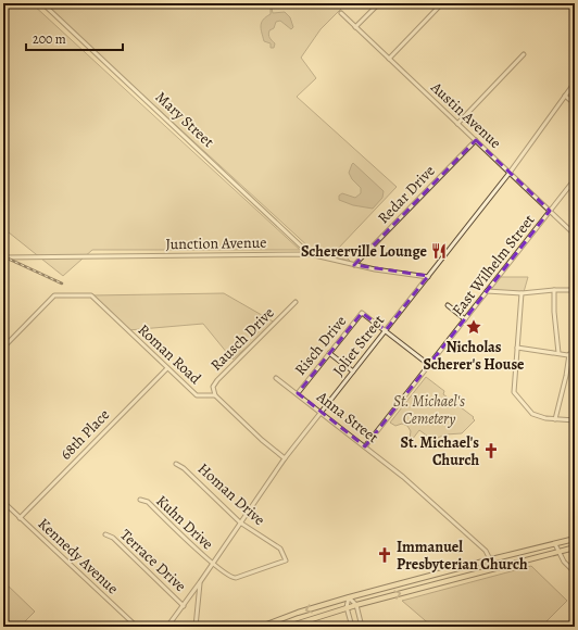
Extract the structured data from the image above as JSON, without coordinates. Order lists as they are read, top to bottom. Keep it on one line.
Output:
{"streets":{"street":["Austin Avenue","Mary Street","Redar Drive","Junction Avenue","East Wilhelm Street","Rausch Drive","Risch Drive","Joliet Street","Roman Road","Anna Street","68th Place","Homan Drive","Kuhn Drive","Kennedy Avenue","Terrace Drive"]},"crossings":[["Austin Avenue","Redar Drive"],["Austin Avenue","East Wilhelm Street"],["Austin Avenue","Joliet Street"],["Mary Street","Junction Avenue"],["Redar Drive","Junction Avenue"],["Junction Avenue","Joliet Street"],["East Wilhelm Street","Anna Street"],["Rausch Drive","Roman Road"],["Risch Drive","Joliet Street"],["Risch Drive","Anna Street"],["Joliet Street","Roman Road"],["Joliet Street","Anna Street"],["Joliet Street","Homan Drive"],["Joliet Street","Kuhn Drive"],["Joliet Street","Terrace Drive"],["Roman Road","68th Place"],["68th Place","Kennedy Avenue"],["Homan Drive","Kuhn Drive"]],"parks":["St. Michael's Cemetery"],"places":{"restaurant":["Schererville Lounge"],"place":["Nicholas Scherer's House"],"church":["St. Michael's Church","Immanuel Presbyterian Church"]},"scale_bar":"200 m"}
